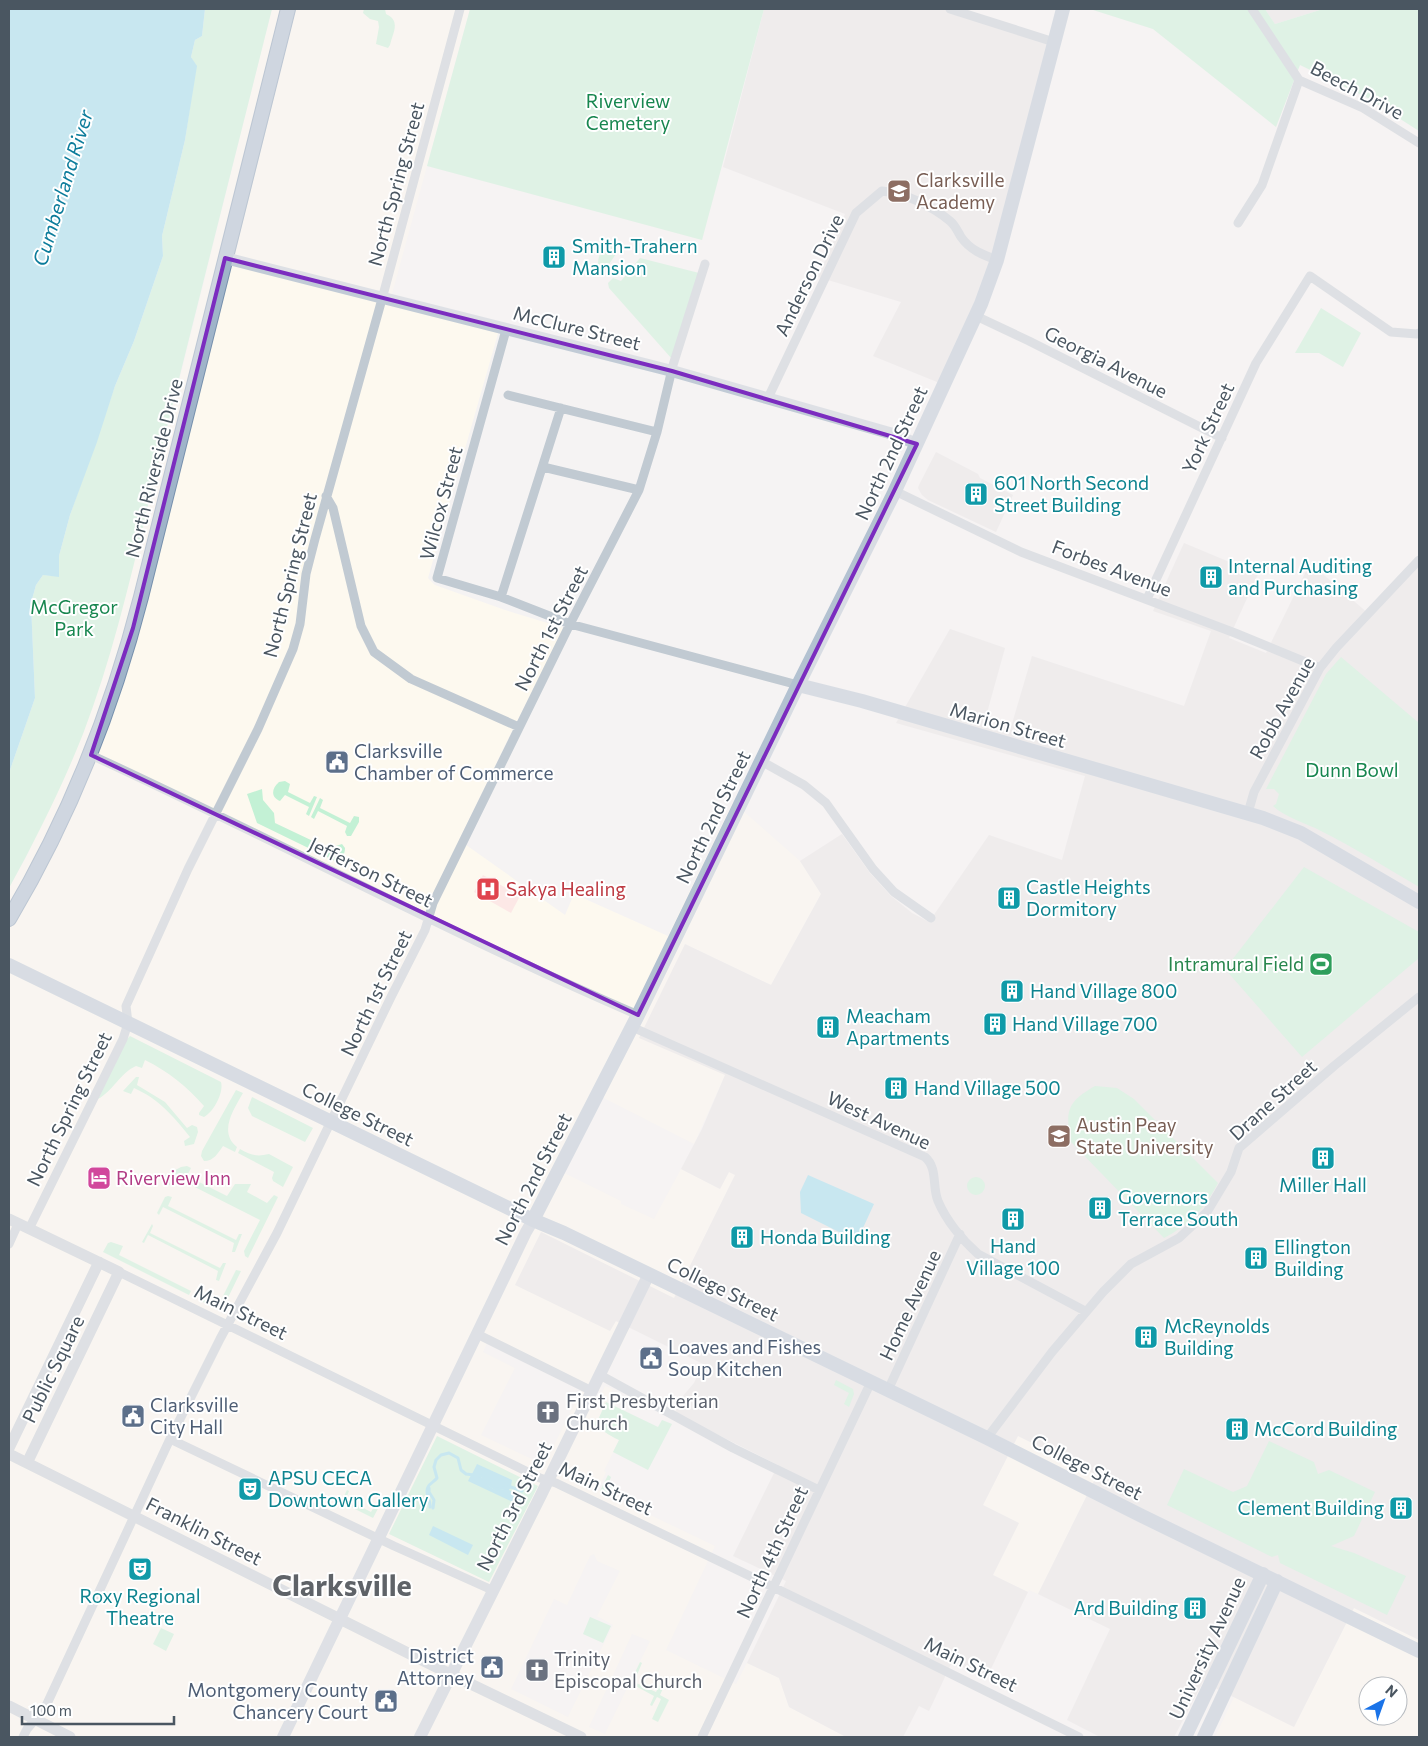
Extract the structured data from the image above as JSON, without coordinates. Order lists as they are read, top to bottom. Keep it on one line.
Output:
{"streets":{"highway":["North Riverside Drive"],"main road":["McClure Street","North 2nd Street","Marion Street","College Street","North 3rd Street","University Avenue"],"street":["Beech Drive","North Spring Street","Anderson Drive","Georgia Avenue","York Street","Wilcox Street","Forbes Avenue","North 1st Street","Robb Avenue","Jefferson Street","Drane Street","West Avenue","Home Avenue","Main Street","Public Square","Franklin Street","North 4th Street"]},"crossings":[["North Spring Street","McClure Street"],["North Spring Street","Jefferson Street"],["North Spring Street","College Street"],["North Spring Street","Main Street"],["Anderson Drive","McClure Street"],["Anderson Drive","North 2nd Street"],["McClure Street","North 2nd Street"],["McClure Street","North Riverside Drive"],["McClure Street","Wilcox Street"],["McClure Street","North 1st Street"],["Georgia Avenue","York Street"],["Georgia Avenue","North 2nd Street"],["York Street","Forbes Avenue"],["North 2nd Street","Forbes Avenue"],["North 2nd Street","Marion Street"],["North 2nd Street","Jefferson Street"],["North 2nd Street","College Street"],["North 2nd Street","West Avenue"],["North 2nd Street","Main Street"],["North 2nd Street","Franklin Street"],["North Riverside Drive","Jefferson Street"],["Wilcox Street","North 1st Street"],["Wilcox Street","Marion Street"],["Forbes Avenue","Robb Avenue"],["North 1st Street","Marion Street"],["North 1st Street","Jefferson Street"],["North 1st Street","College Street"],["North 1st Street","Main Street"],["North 1st Street","Franklin Street"],["Robb Avenue","Marion Street"],["Jefferson Street","West Avenue"],["Drane Street","College Street"],["Drane Street","West Avenue"],["College Street","Home Avenue"],["College Street","North 3rd Street"],["College Street","North 4th Street"],["College Street","University Avenue"],["West Avenue","Home Avenue"],["Main Street","Public Square"],["Main Street","North 3rd Street"],["Main Street","North 4th Street"],["Public Square","Franklin Street"],["North 3rd Street","Franklin Street"]],"districts":["Clarksville"],"water":["Cumberland River"],"parks":["Riverview Cemetery","McGregor Park","Dunn Bowl"],"places":{"school or university":["Clarksville Academy","Austin Peay State University"],"building":["Smith-Trahern Mansion","601 North Second Street Building","Internal Auditing and Purchasing","Castle Heights Dormitory","Hand Village 800","Hand Village 700","Meacham Apartments","Hand Village 500","Miller Hall","Governors Terrace South","Hand Village 100","Honda Building","Ellington Building","McReynolds Building","McCord Building","Clement Building","Ard Building"],"public building":["Clarksville Chamber of Commerce","Loaves and Fishes Soup Kitchen","Clarksville City Hall","District Attorney","Montgomery County Chancery Court"],"hospital":["Sakya Healing"],"sports":["Intramural Field"],"hotel":["Riverview Inn"],"church":["First Presbyterian Church","Trinity Episcopal Church"],"theatre":["APSU CECA Downtown Gallery","Roxy Regional Theatre"]},"scale_bar":"100 m","north":"top right"}
